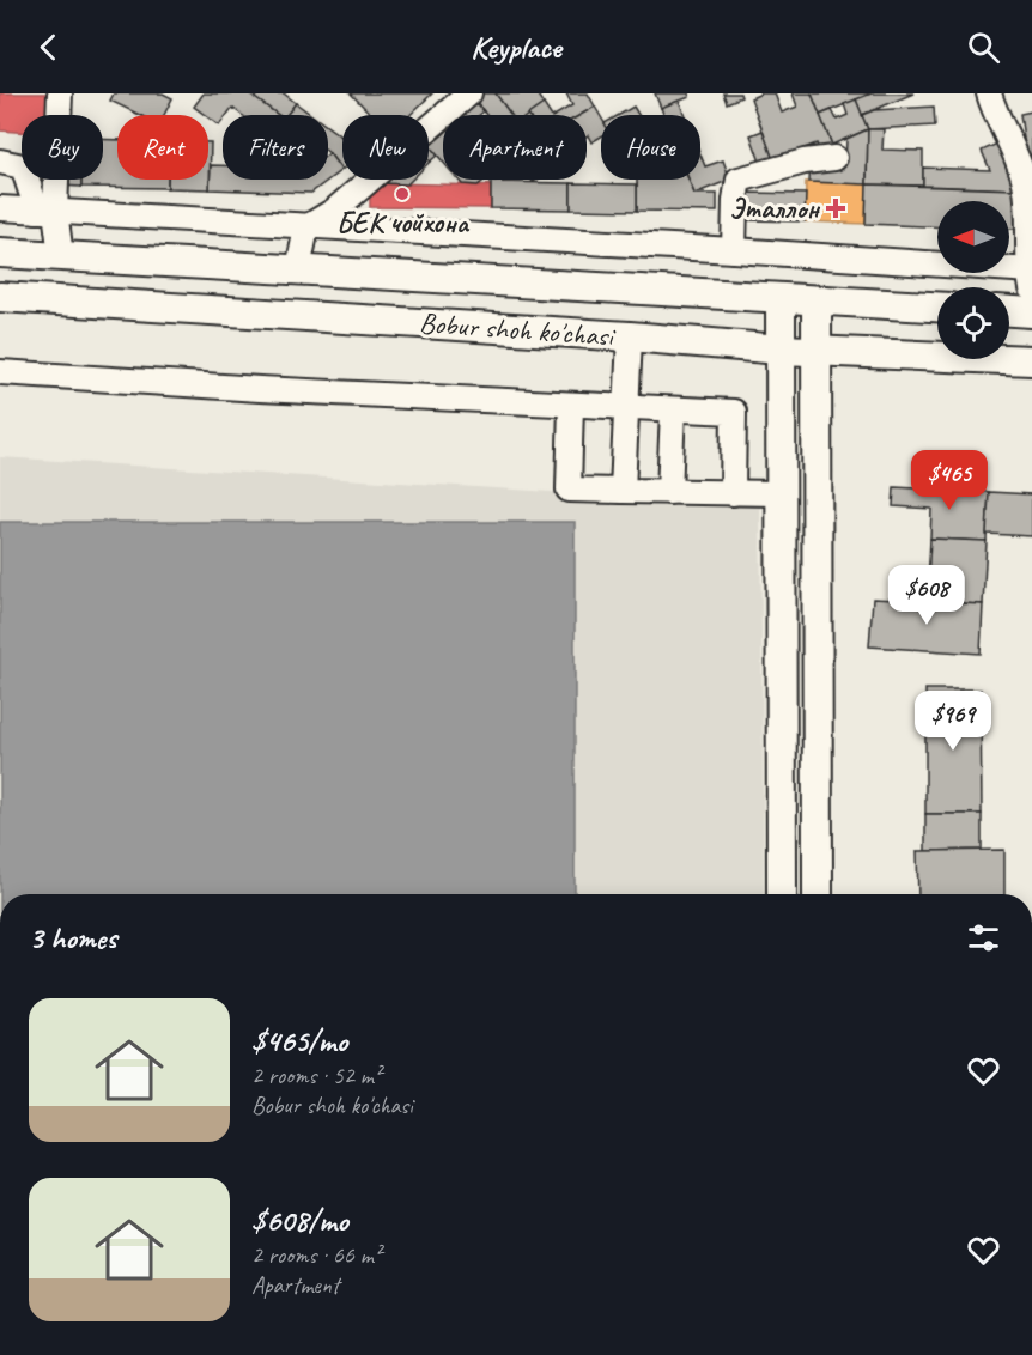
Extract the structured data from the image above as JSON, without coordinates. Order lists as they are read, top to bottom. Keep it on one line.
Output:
{"streets":{"main road":["Bobur shoh ko'chasi"]},"places":{"other":["БЕК чойхона"],"health":["Эталлон"]},"north":"left","page":{"header":"Keyplace","chip":["Buy","Rent","Filters","New","Apartment","House"],"price":["$465","$608","$969"],"heading":"3 homes","list":[{"name":"$465/mo","note":"2 rooms · 52 m² · Bobur shoh ko'chasi"},{"name":"$608/mo","note":"2 rooms · 66 m² · Apartment"}]}}
